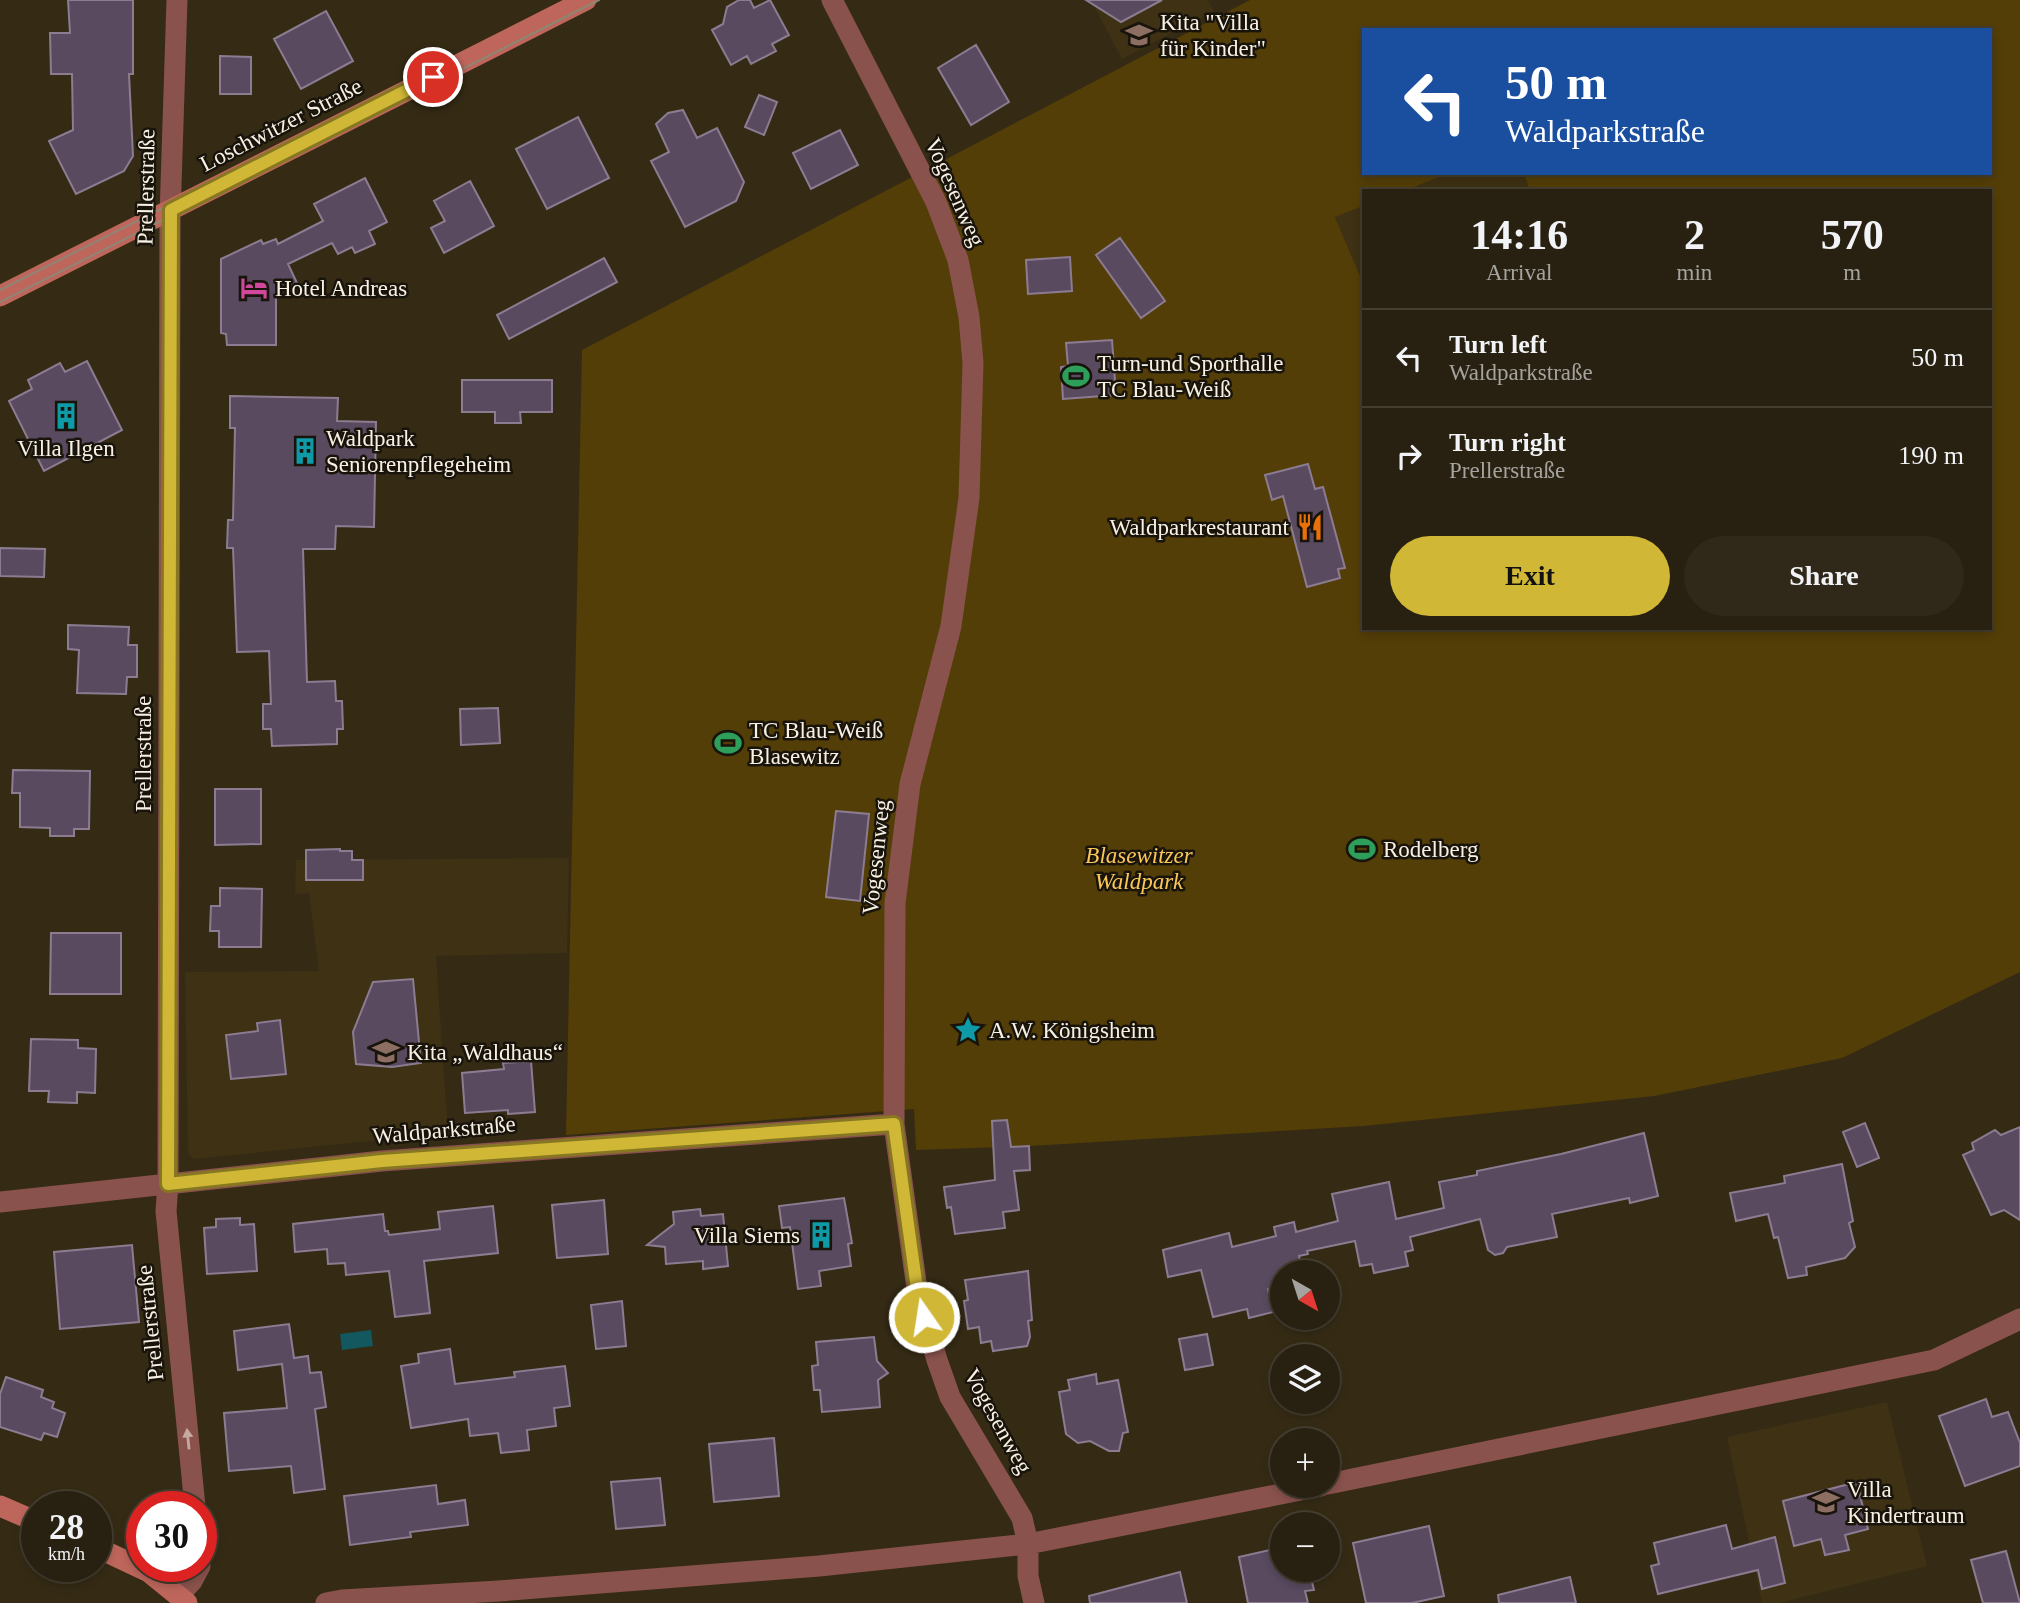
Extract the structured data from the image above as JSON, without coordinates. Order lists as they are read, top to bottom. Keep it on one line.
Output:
{"streets":{"street":["Loschwitzer Straße","Prellerstraße","Vogesenweg","Waldparkstraße"]},"crossings":[["Loschwitzer Straße","Prellerstraße"],["Prellerstraße","Waldparkstraße"],["Vogesenweg","Waldparkstraße"]],"parks":["Blasewitzer Waldpark"],"places":{"school or university":["Kita \"Villa für Kinder\"","Kita „Waldhaus“","Villa Kindertraum"],"hotel":["Hotel Andreas"],"sports":["Turn-und Sporthalle TC Blau-Weiß","TC Blau-Weiß Blasewitz","Rodelberg"],"building":["Villa Ilgen","Waldpark Seniorenpflegeheim","Villa Siems"],"restaurant":["Waldparkrestaurant"],"place":["A.W. Königsheim"]},"north":"bottom right","page":{"turn":["50 m","Waldparkstraße"],"eta":["14:16","Arrival","2","min","570","m"],"list":[{"name":"Turn left","note":"Waldparkstraße","value":"50 m"},{"name":"Turn right","note":"Prellerstraße","value":"190 m"}],"buttons":["Exit","Share"],"map_buttons":["+","−"],"speed":"28 km/h","limit":"30"}}
